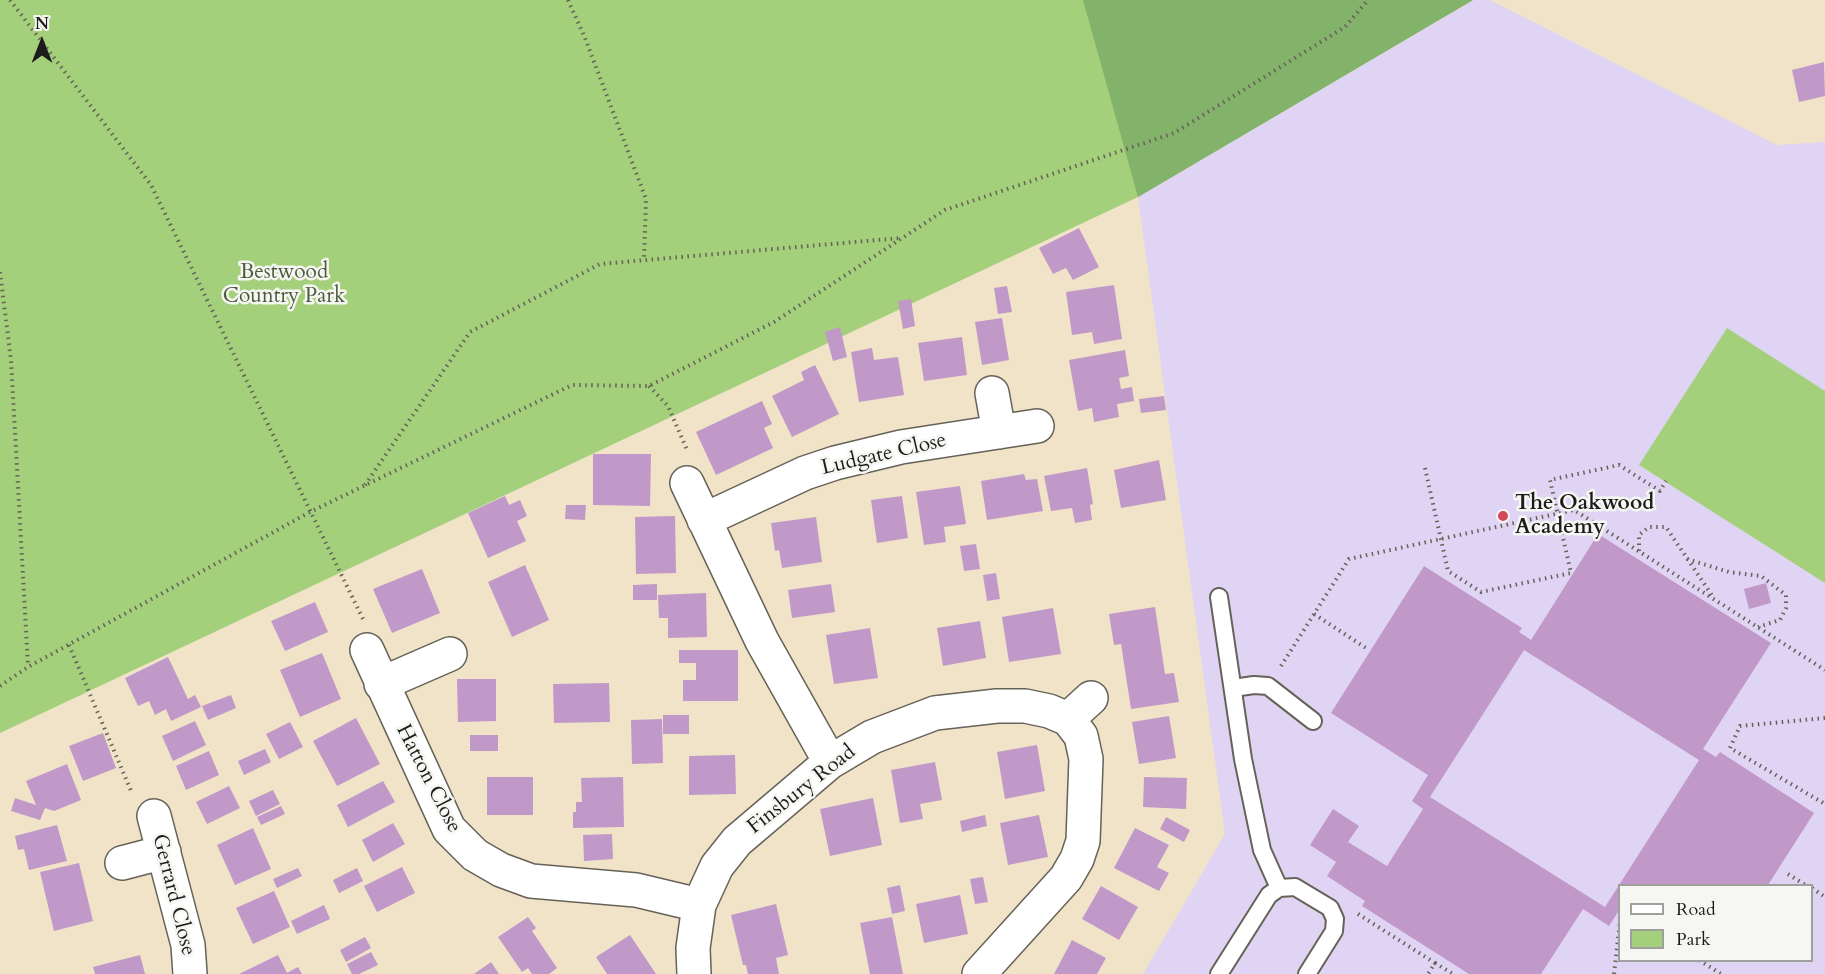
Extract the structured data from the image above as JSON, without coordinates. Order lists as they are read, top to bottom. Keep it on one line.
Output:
{"streets":{"street":["Ludgate Close","Hatton Close","Finsbury Road","Gerrard Close"]},"crossings":[["Hatton Close","Finsbury Road"]],"parks":["Bestwood Country Park"],"places":["The Oakwood Academy"],"legend":["Road","Park"],"north":"top"}
